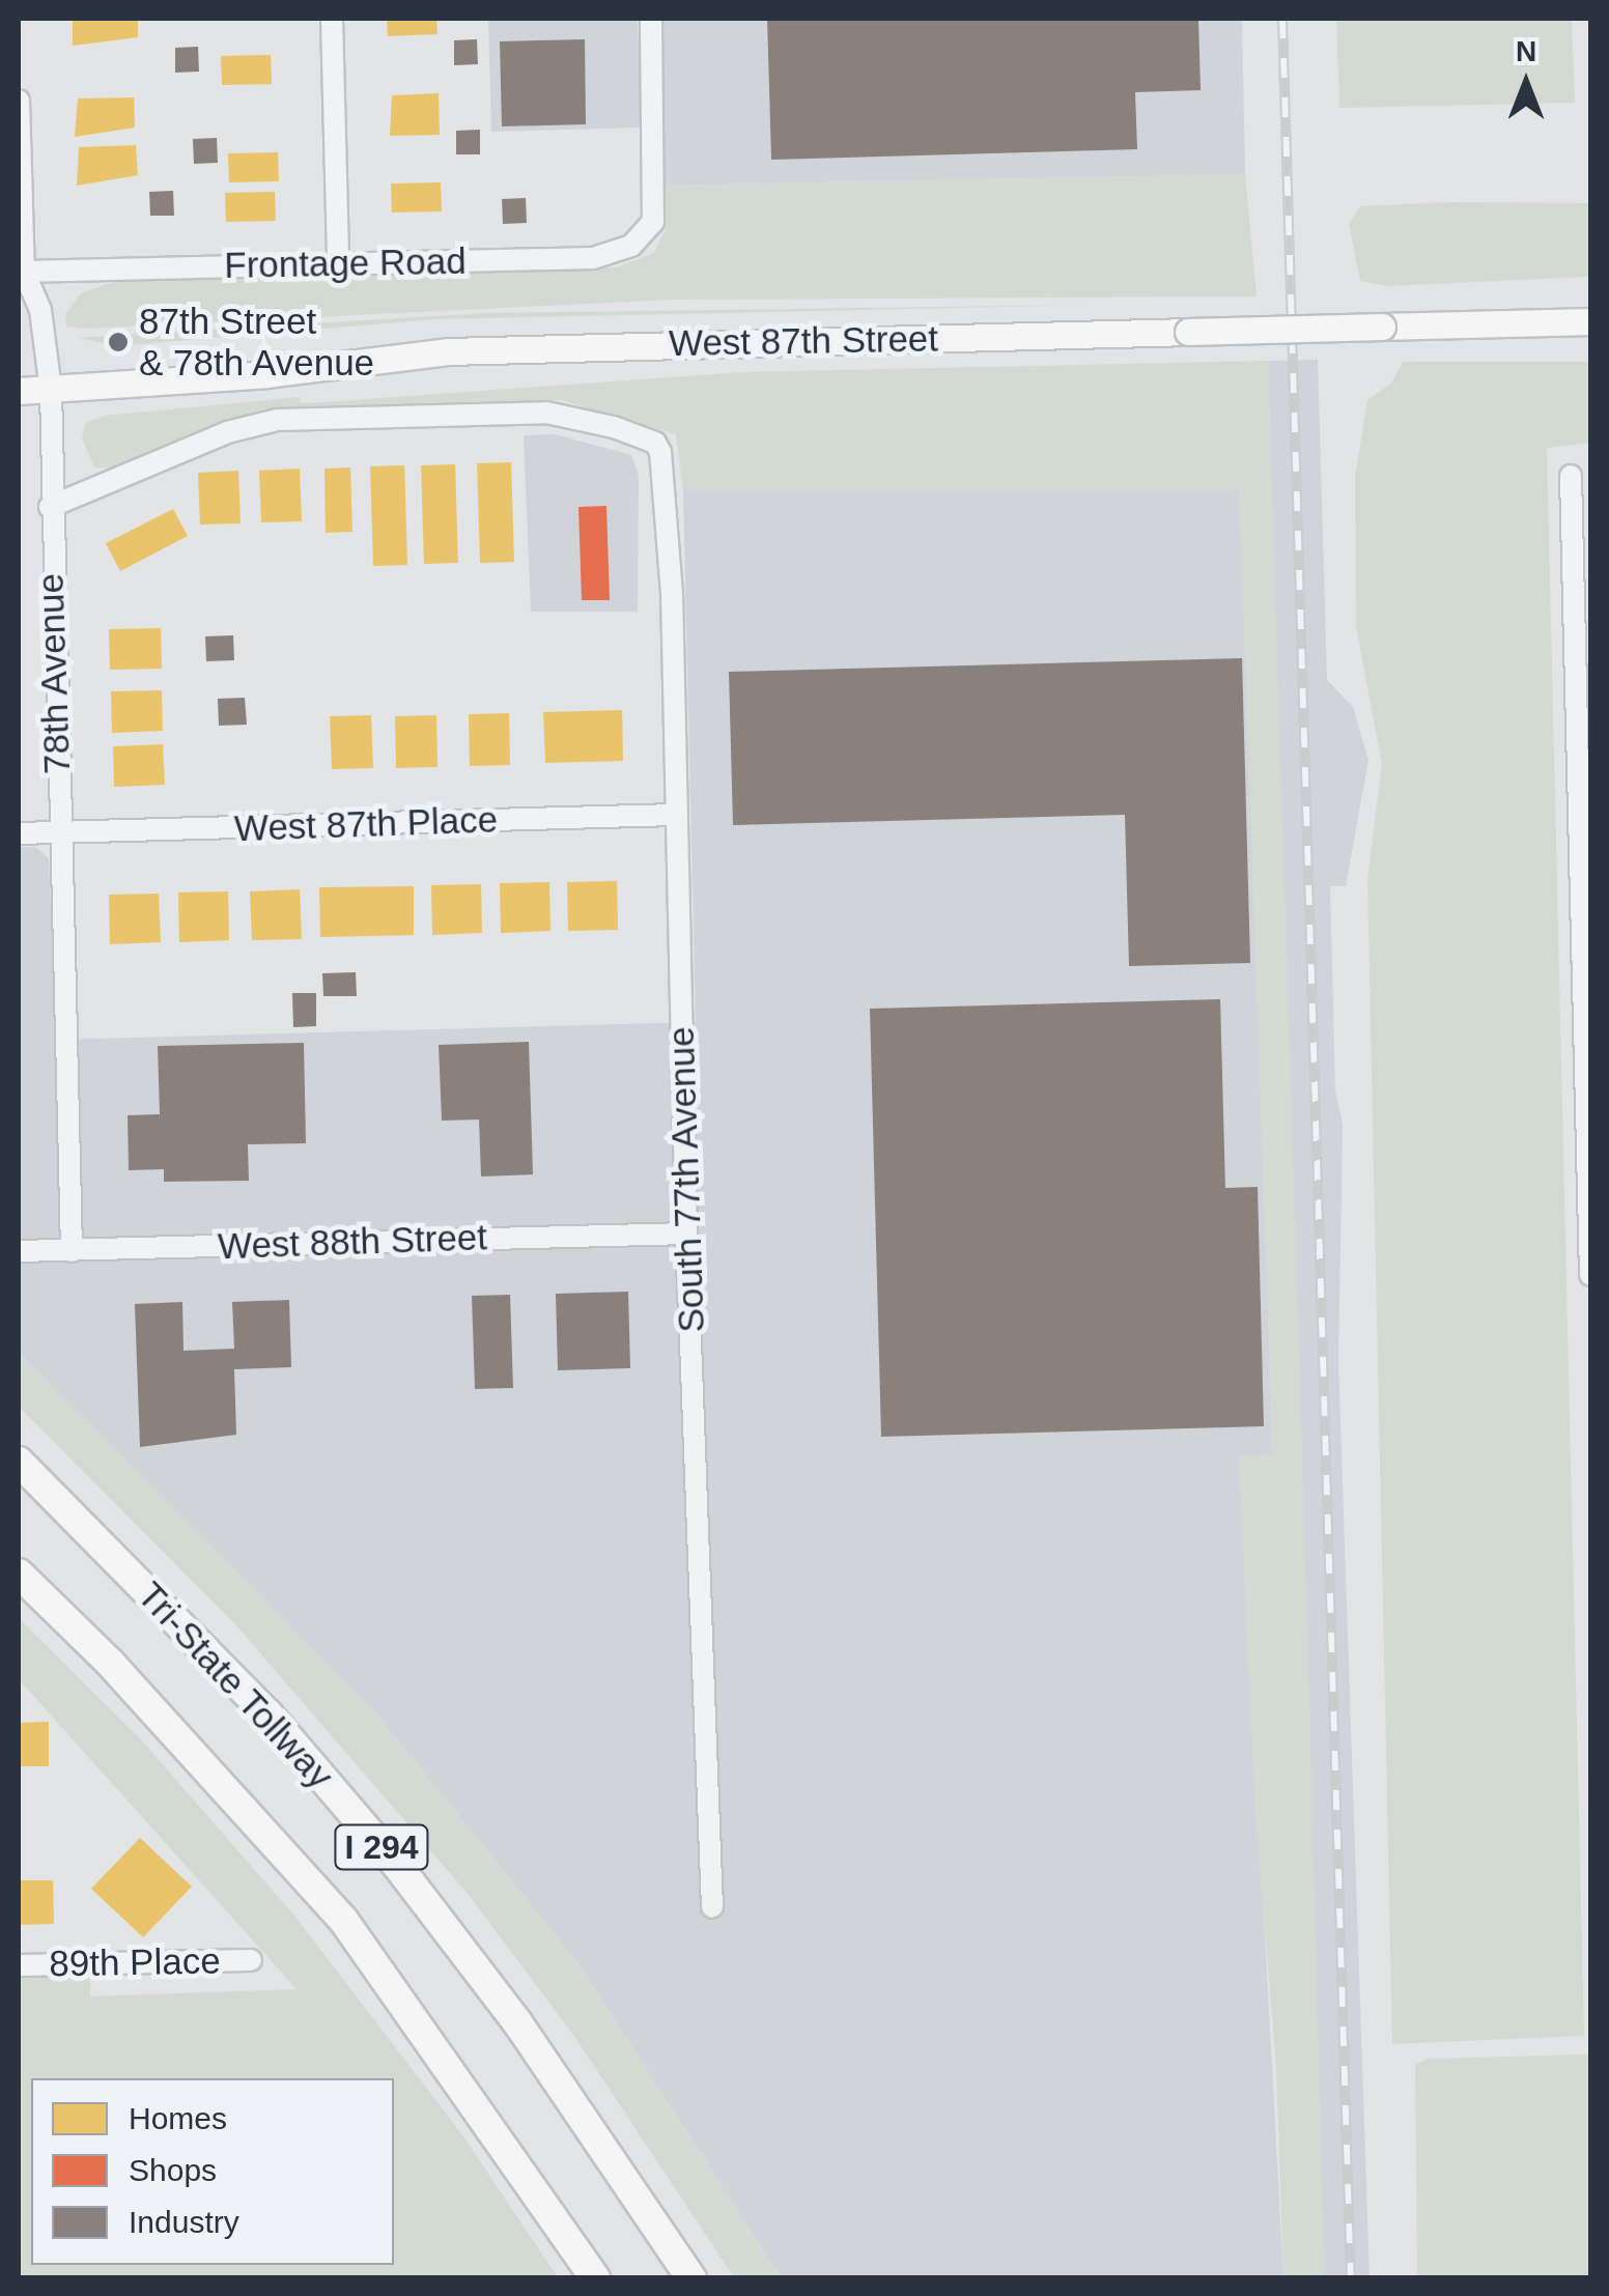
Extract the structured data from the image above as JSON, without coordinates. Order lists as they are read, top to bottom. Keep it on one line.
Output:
{"streets":{"highway":["Tri-State Tollway","I 294"],"main road":["West 87th Street"],"street":["Frontage Road","78th Avenue","West 87th Place","South 77th Avenue","West 88th Street","89th Place"]},"crossings":[["Frontage Road","78th Avenue"],["West 87th Street","78th Avenue"],["78th Avenue","West 87th Place"],["78th Avenue","South 77th Avenue"],["78th Avenue","West 88th Street"],["West 87th Place","South 77th Avenue"],["South 77th Avenue","West 88th Street"]],"places":["87th Street & 78th Avenue"],"legend":["Homes","Shops","Industry"],"north":"top"}
